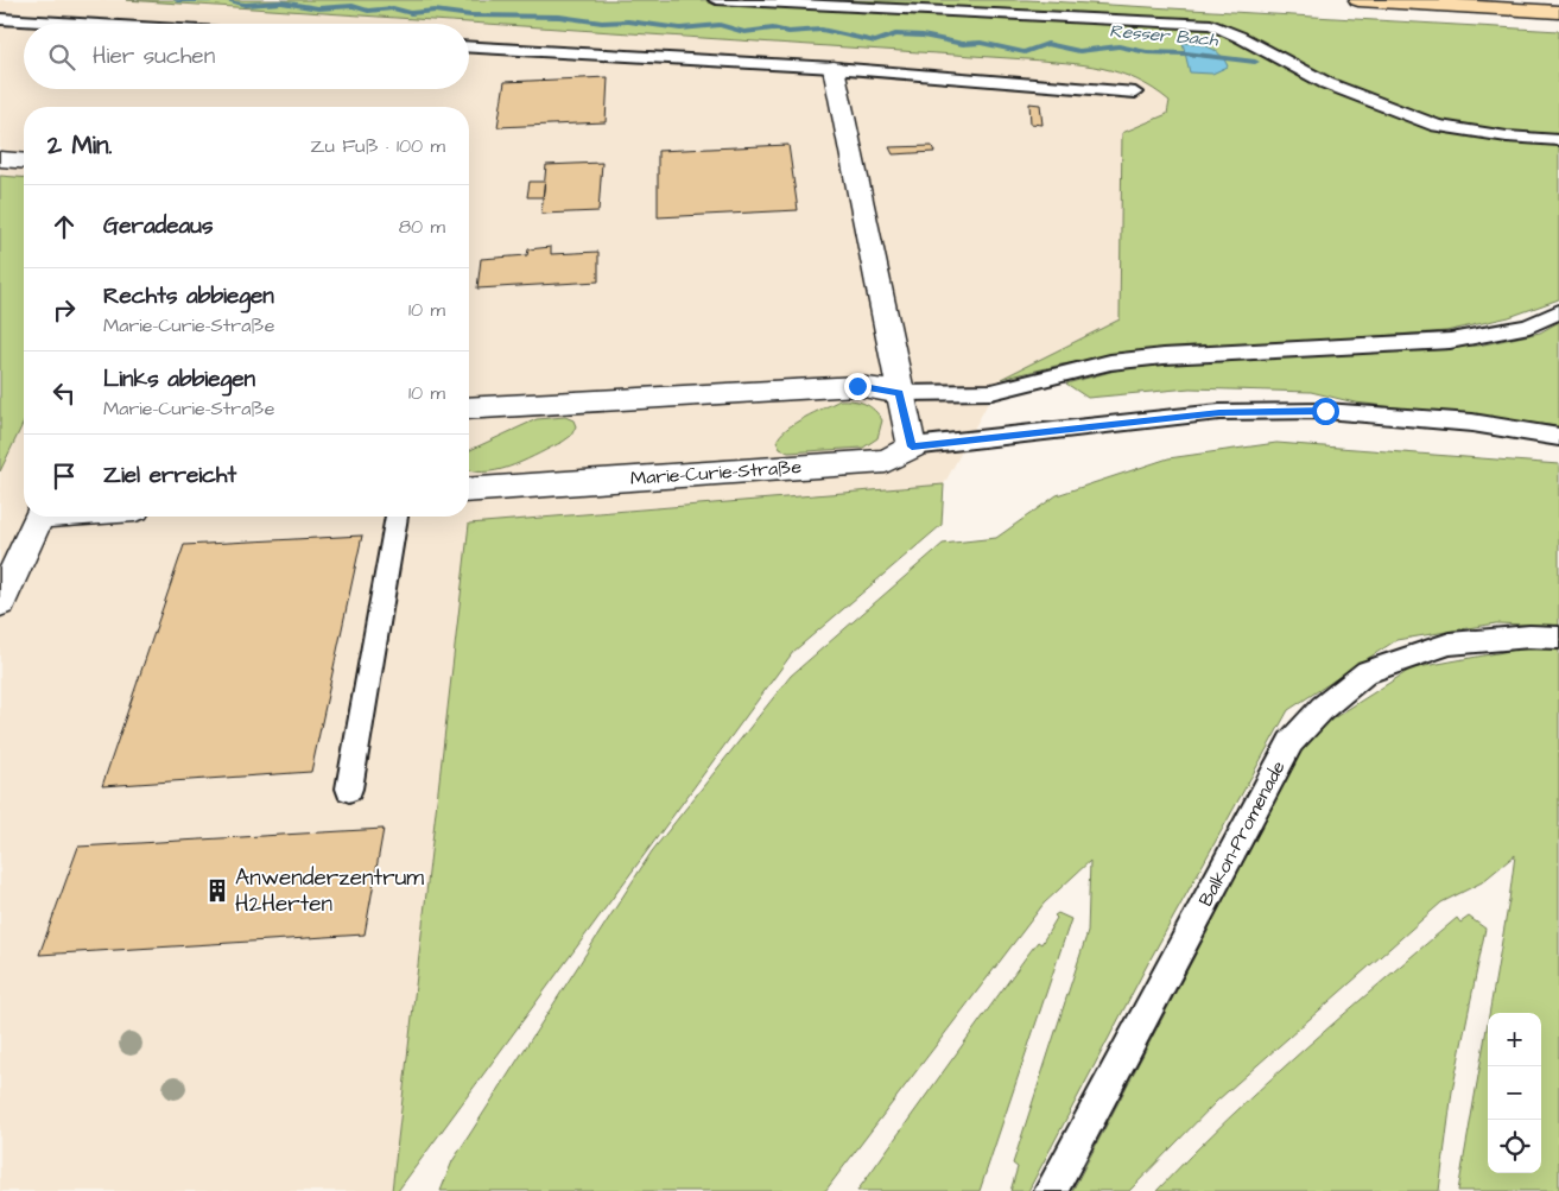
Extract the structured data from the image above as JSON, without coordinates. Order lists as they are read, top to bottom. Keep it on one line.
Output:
{"streets":{"street":["Marie-Curie-Straße"],"lane":["Balkon-Promenade"]},"water":["Resser Bach"],"places":{"building":["Anwenderzentrum H2Herten"]},"page":{"search":"Hier suchen","heading":["2 Min.","Zu Fuß · 100 m"],"list":[["Geradeaus","80 m"],["Rechts abbiegen","Marie-Curie-Straße","10 m"],["Links abbiegen","Marie-Curie-Straße","10 m"],"Ziel erreicht"],"map_buttons":["+","−"]}}
